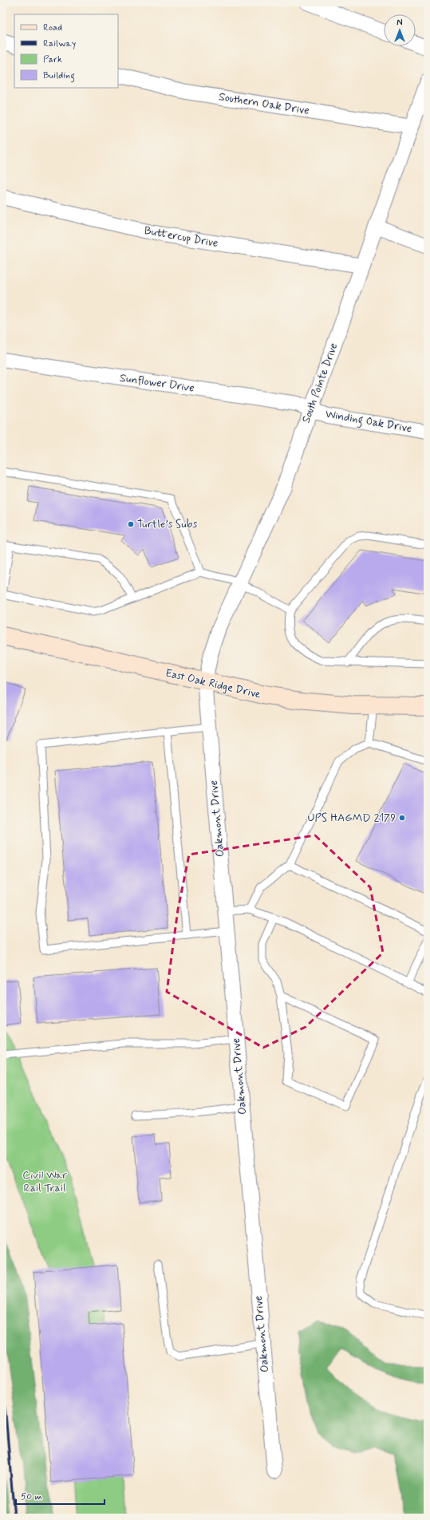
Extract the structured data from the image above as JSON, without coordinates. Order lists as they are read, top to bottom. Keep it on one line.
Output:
{"streets":{"main road":["East Oak Ridge Drive"],"street":["Southern Oak Drive","Buttercup Drive","Sunflower Drive","South Pointe Drive","Winding Oak Drive","Oakmont Drive"]},"crossings":[["Southern Oak Drive","South Pointe Drive"],["Buttercup Drive","South Pointe Drive"],["Sunflower Drive","South Pointe Drive"],["Sunflower Drive","Winding Oak Drive"],["South Pointe Drive","Winding Oak Drive"],["South Pointe Drive","East Oak Ridge Drive"],["South Pointe Drive","Oakmont Drive"],["East Oak Ridge Drive","Oakmont Drive"]],"parks":["Civil War Rail Trail"],"places":["Turtle’s Subs","UPS HAGMD 2179"],"legend":["Road","Railway","Park","Building"],"scale_bar":"50 m","north":"top"}
